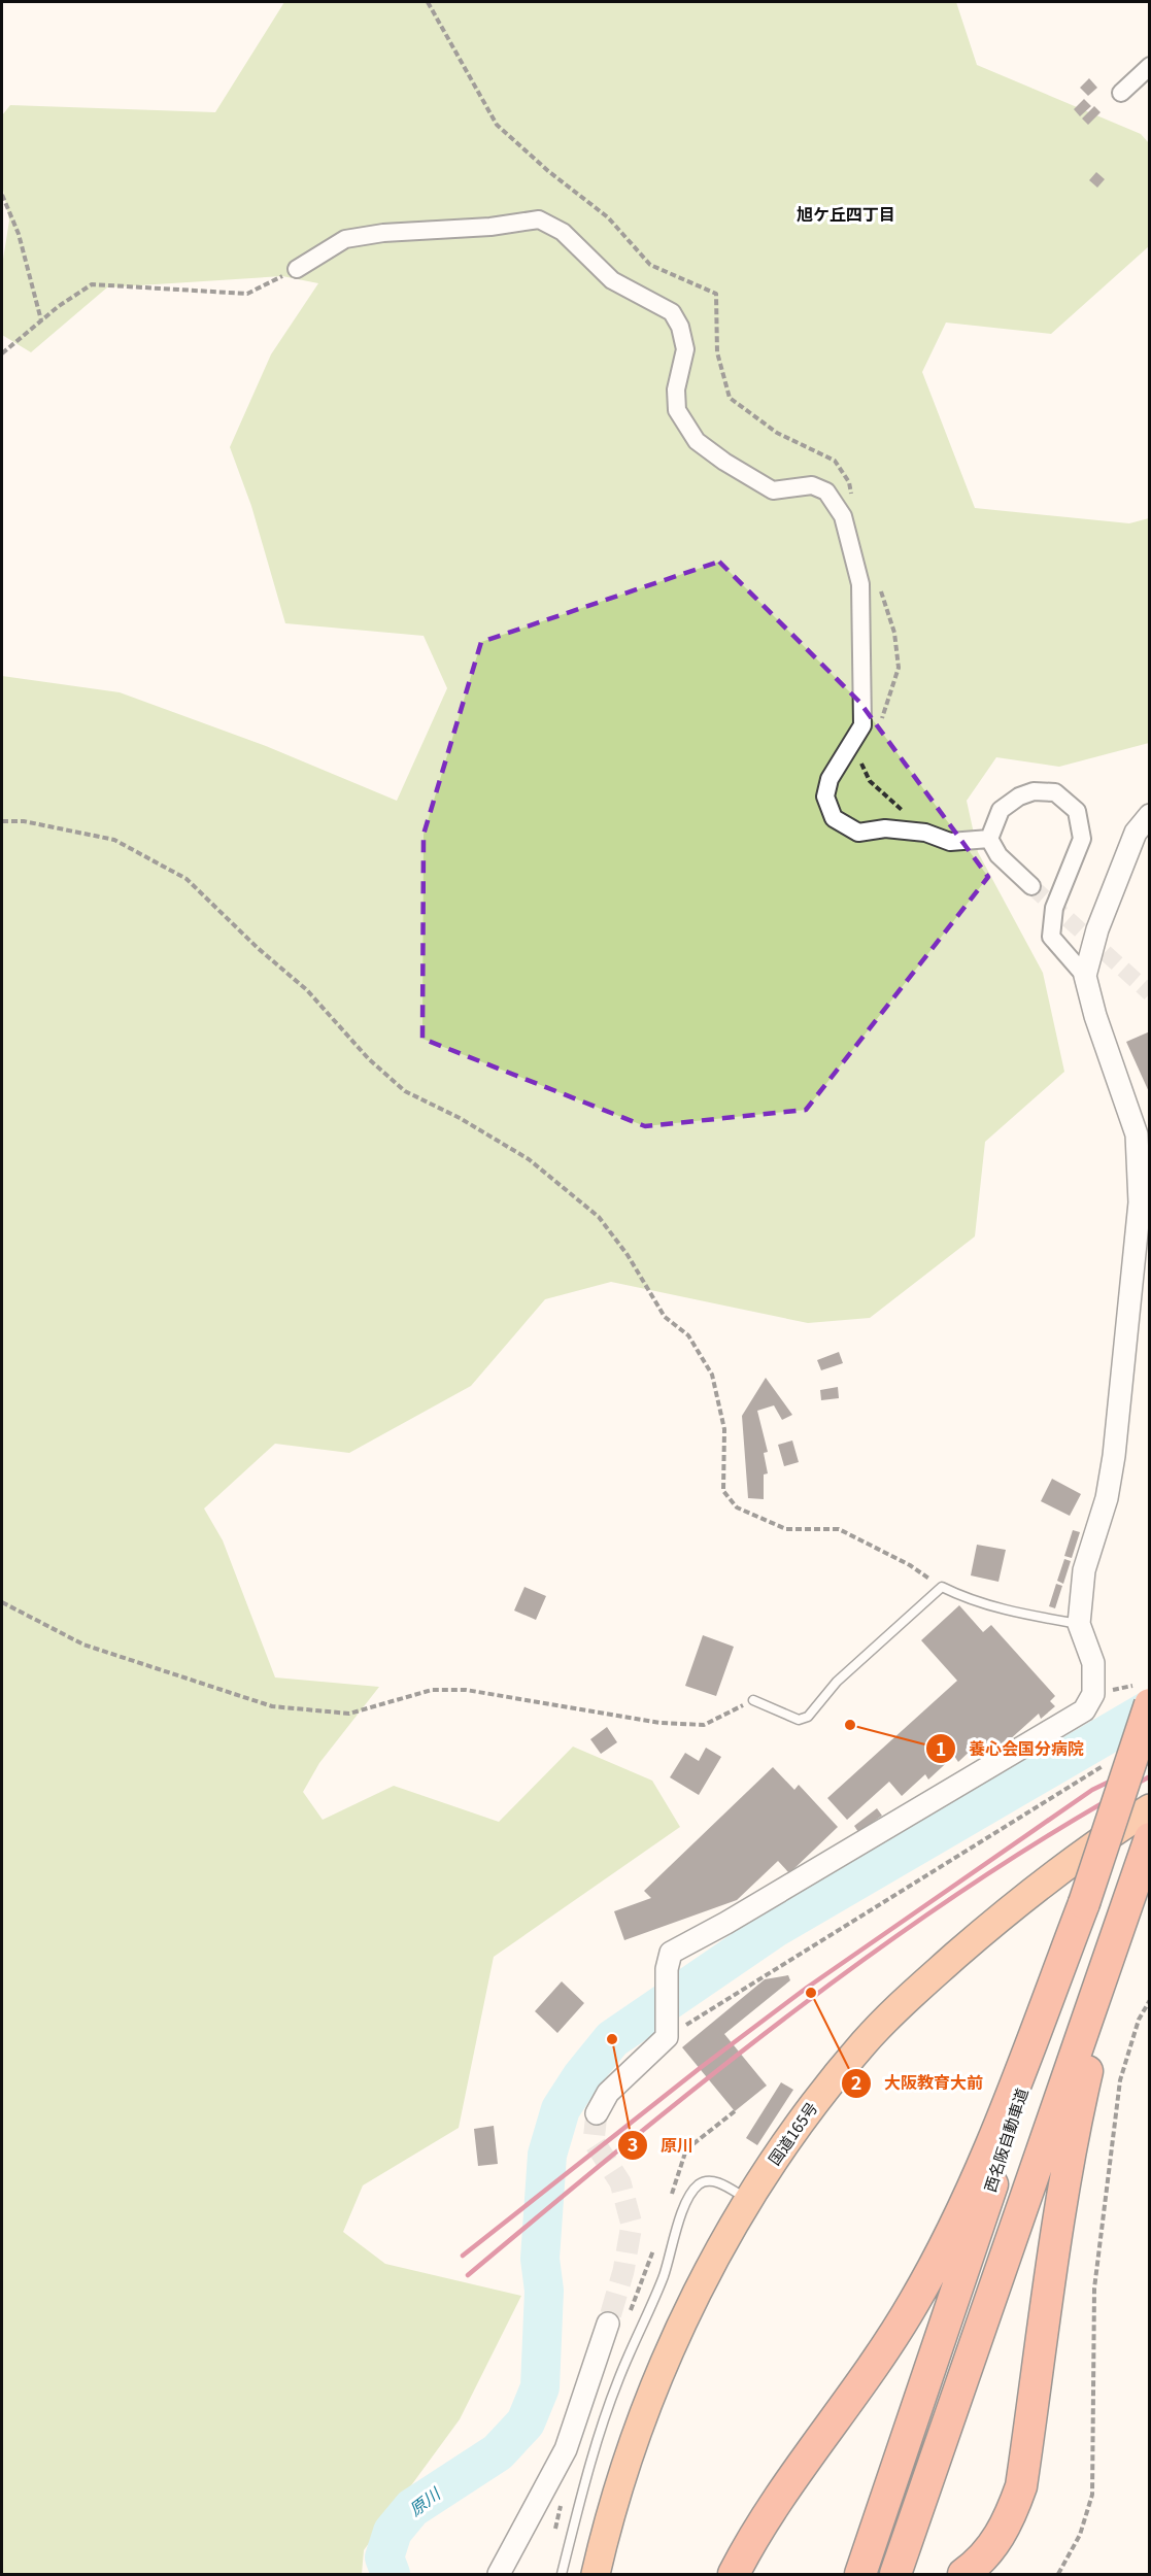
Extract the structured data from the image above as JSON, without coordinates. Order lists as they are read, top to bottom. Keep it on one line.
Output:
{"streets":{"highway":["国道165号","西名阪自動車道"]},"districts":["旭ケ丘四丁目"],"water":["原川"],"places":["養心会国分病院","大阪教育大前","原川"]}
